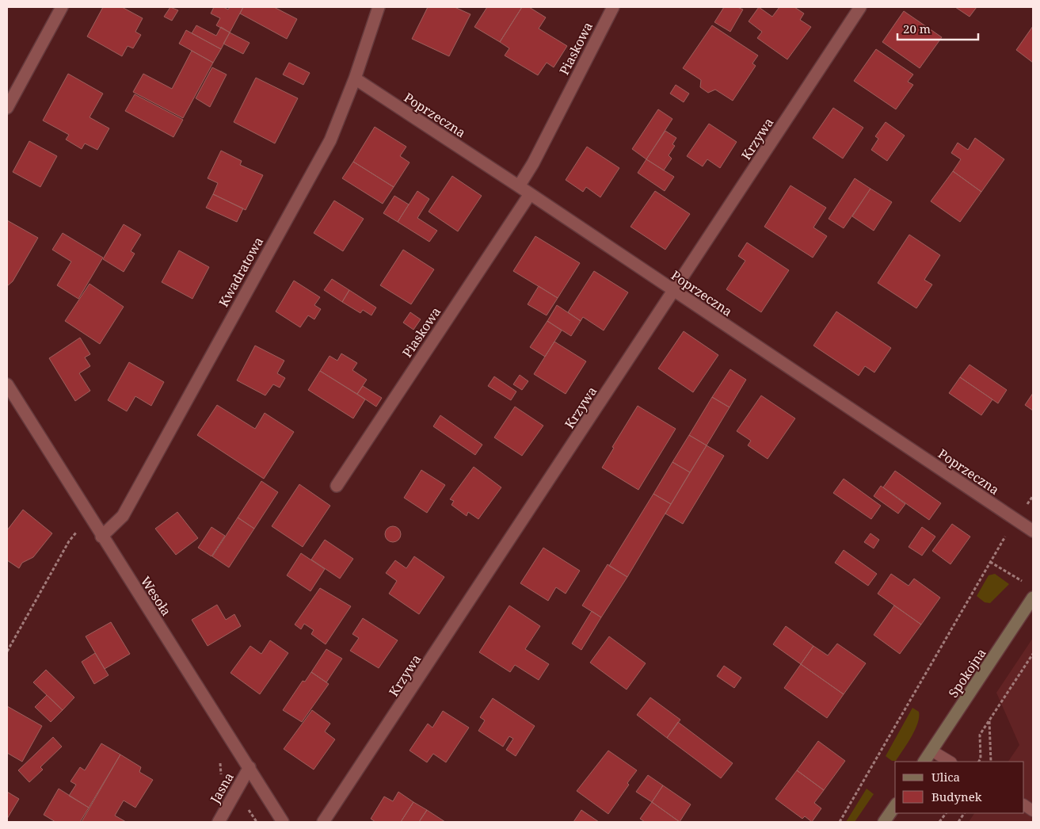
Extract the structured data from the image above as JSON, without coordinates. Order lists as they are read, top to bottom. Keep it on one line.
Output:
{"streets":{"street":["Piaskowa","Poprzeczna","Krzywa","Kwadratowa","Wesoła","Spokojna","Jasna"]},"crossings":[["Piaskowa","Poprzeczna"],["Poprzeczna","Krzywa"],["Poprzeczna","Kwadratowa"],["Kwadratowa","Wesoła"],["Wesoła","Jasna"]],"legend":["Ulica","Budynek"],"scale_bar":"20 m"}
